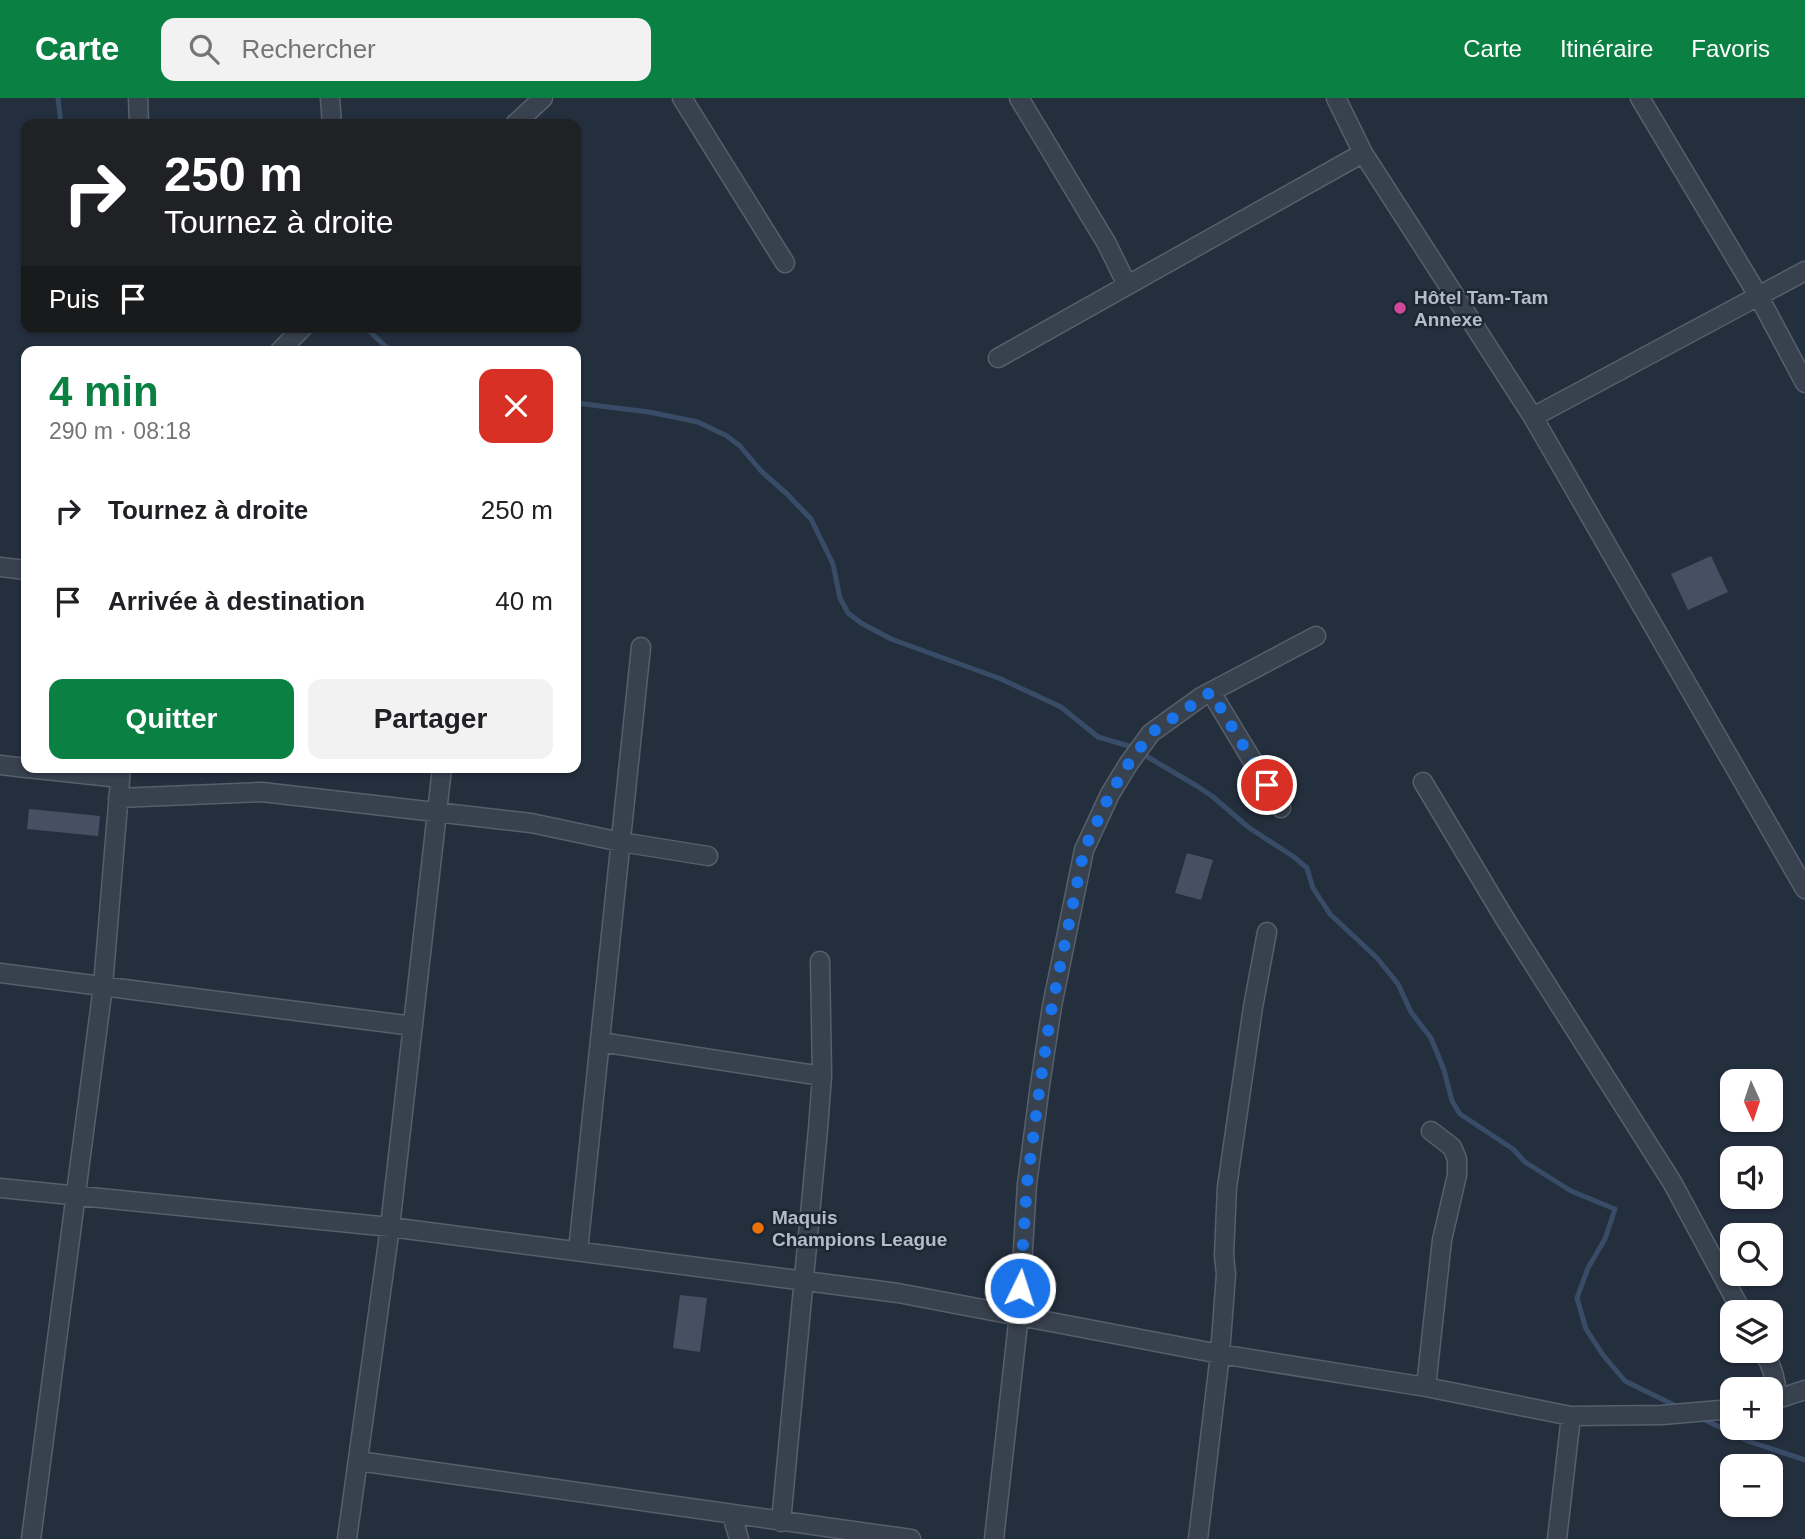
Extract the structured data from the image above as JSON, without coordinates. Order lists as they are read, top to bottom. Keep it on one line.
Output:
{"places":["Hôtel Tam-Tam Annexe","Maquis Champions League"],"north":"bottom","page":{"header":"Carte","search":"Rechercher","nav":["Carte","Itinéraire","Favoris"],"turn":["250 m","Tournez à droite"],"then":"Puis","heading":["4 min","290 m · 08:18"],"list":[{"name":"Tournez à droite","value":"250 m"},{"name":"Arrivée à destination","value":"40 m"}],"buttons":["Quitter","Partager"],"map_buttons":["+","−"]}}
